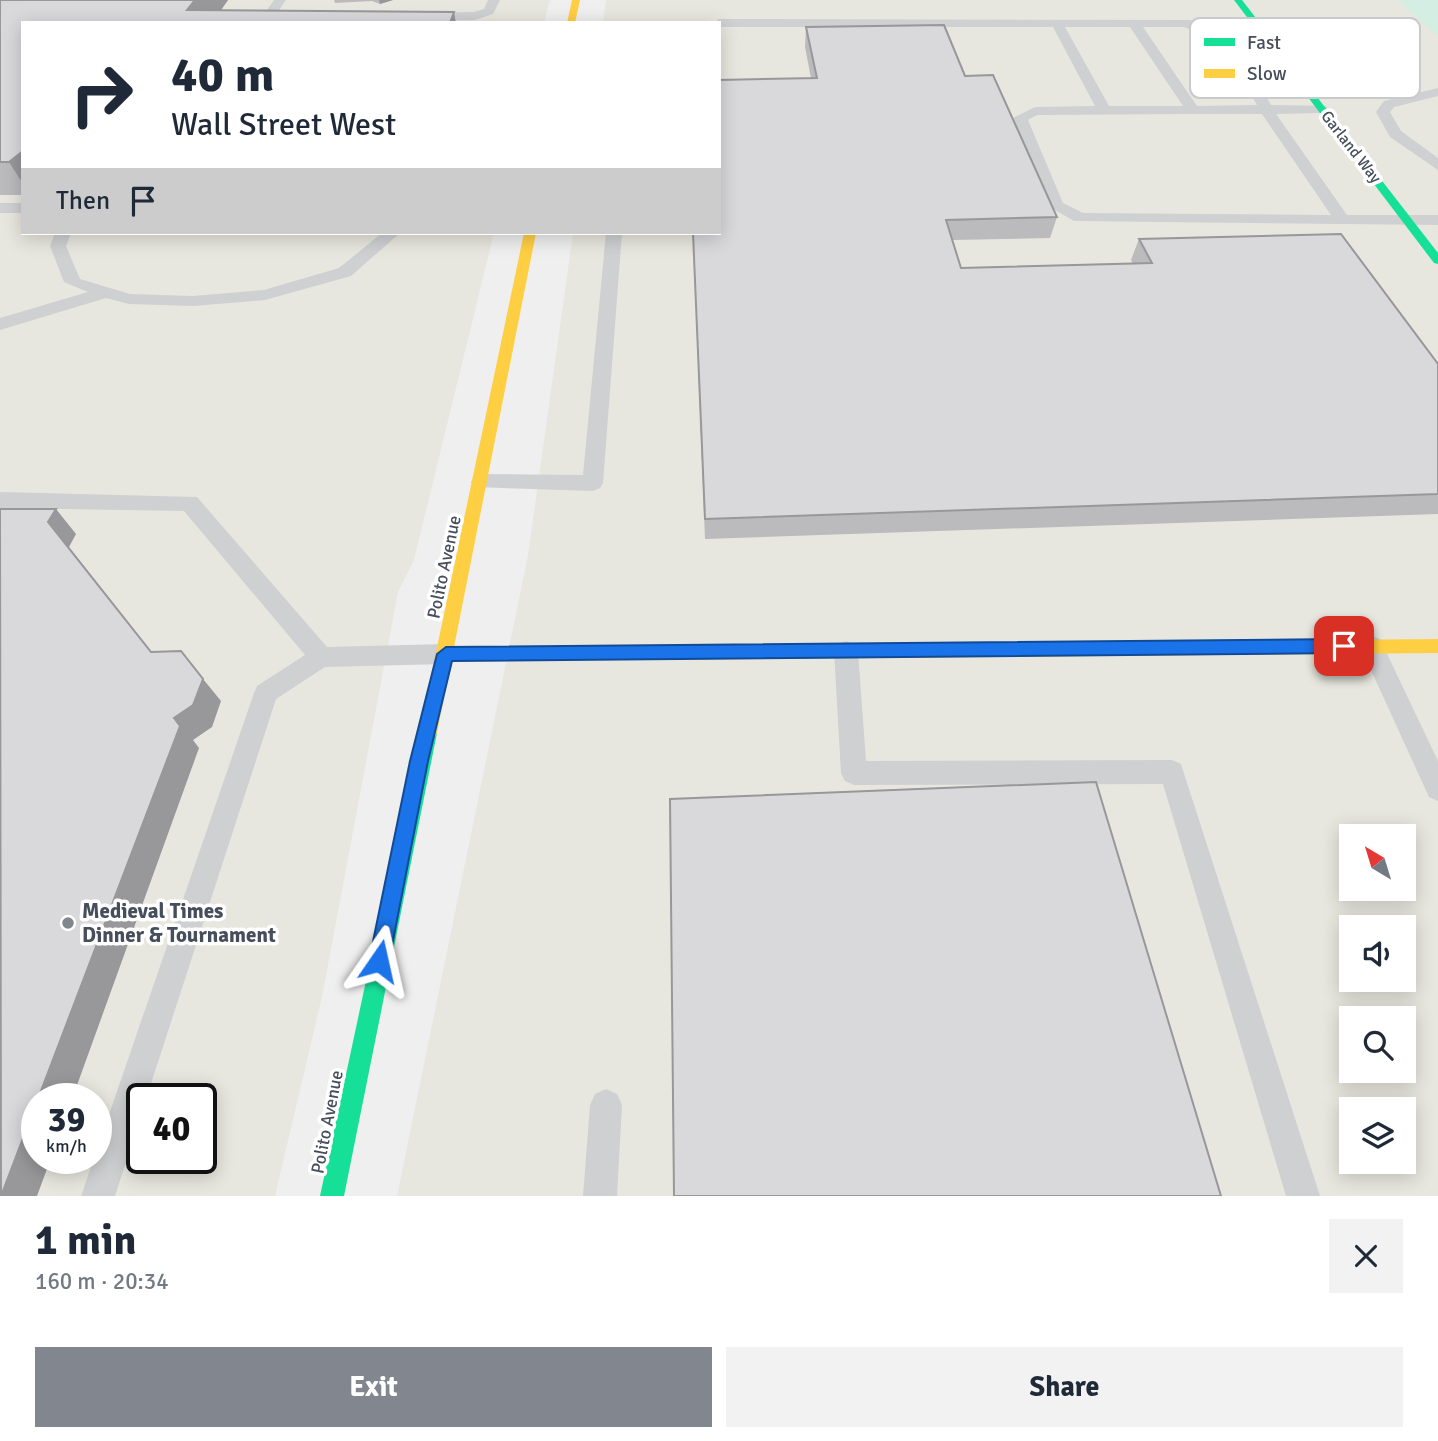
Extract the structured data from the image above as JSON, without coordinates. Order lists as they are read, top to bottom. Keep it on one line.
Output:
{"streets":{"street":["Garland Way","Polito Avenue"]},"places":["Medieval Times Dinner & Tournament"],"legend":["Fast","Slow"],"north":"top left","page":{"turn":["40 m","Wall Street West"],"then":"Then","speed":"39 km/h","limit":"40","heading":["1 min","160 m · 20:34"],"buttons":["Exit","Share"]}}
